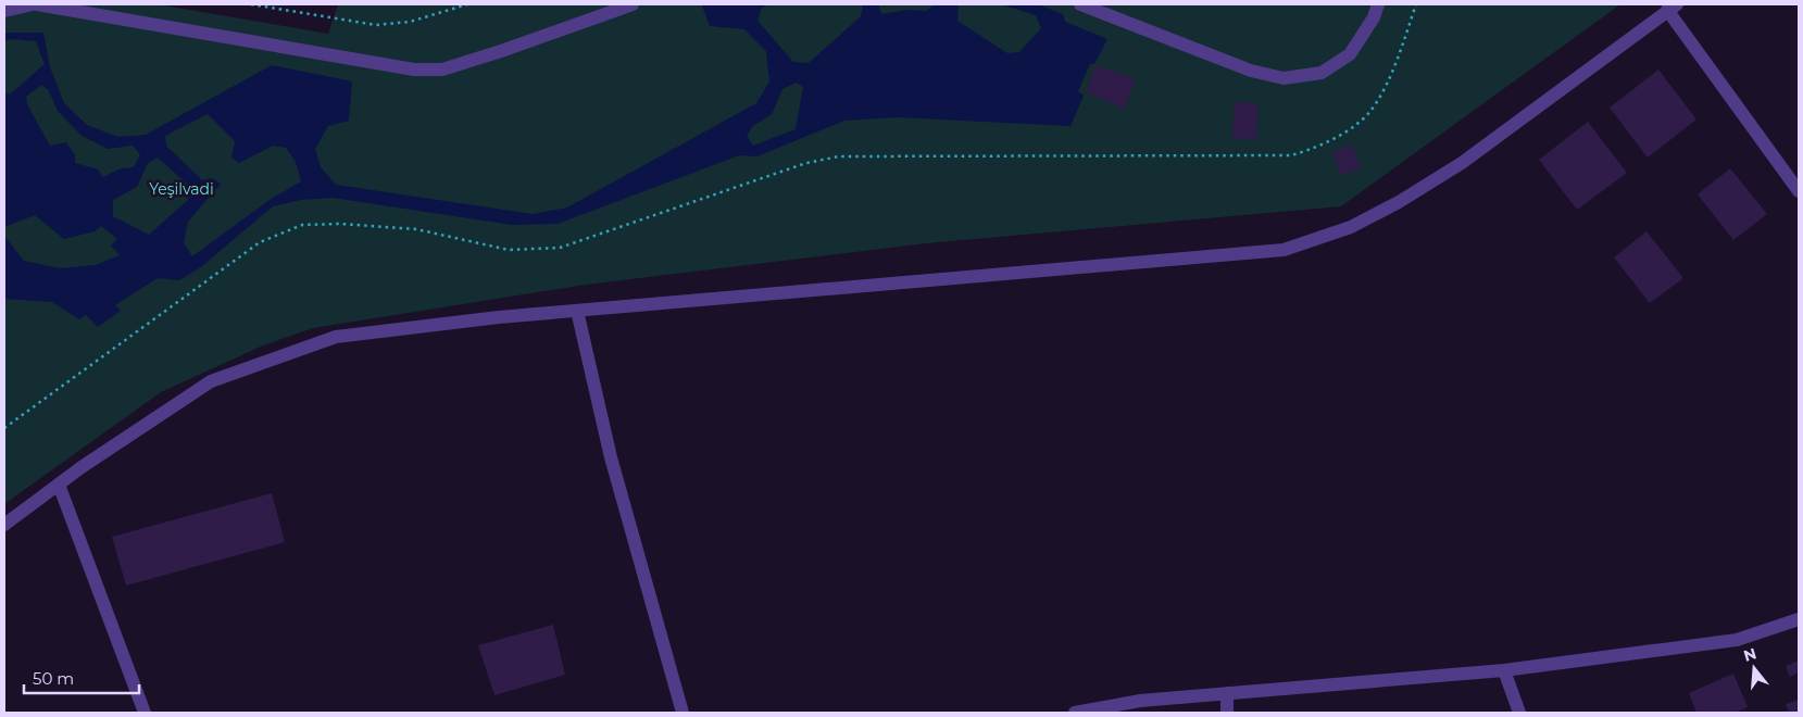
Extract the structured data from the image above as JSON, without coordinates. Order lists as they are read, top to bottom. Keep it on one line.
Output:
{"parks":["Yeşilvadi"],"scale_bar":"50 m","north":"top"}
